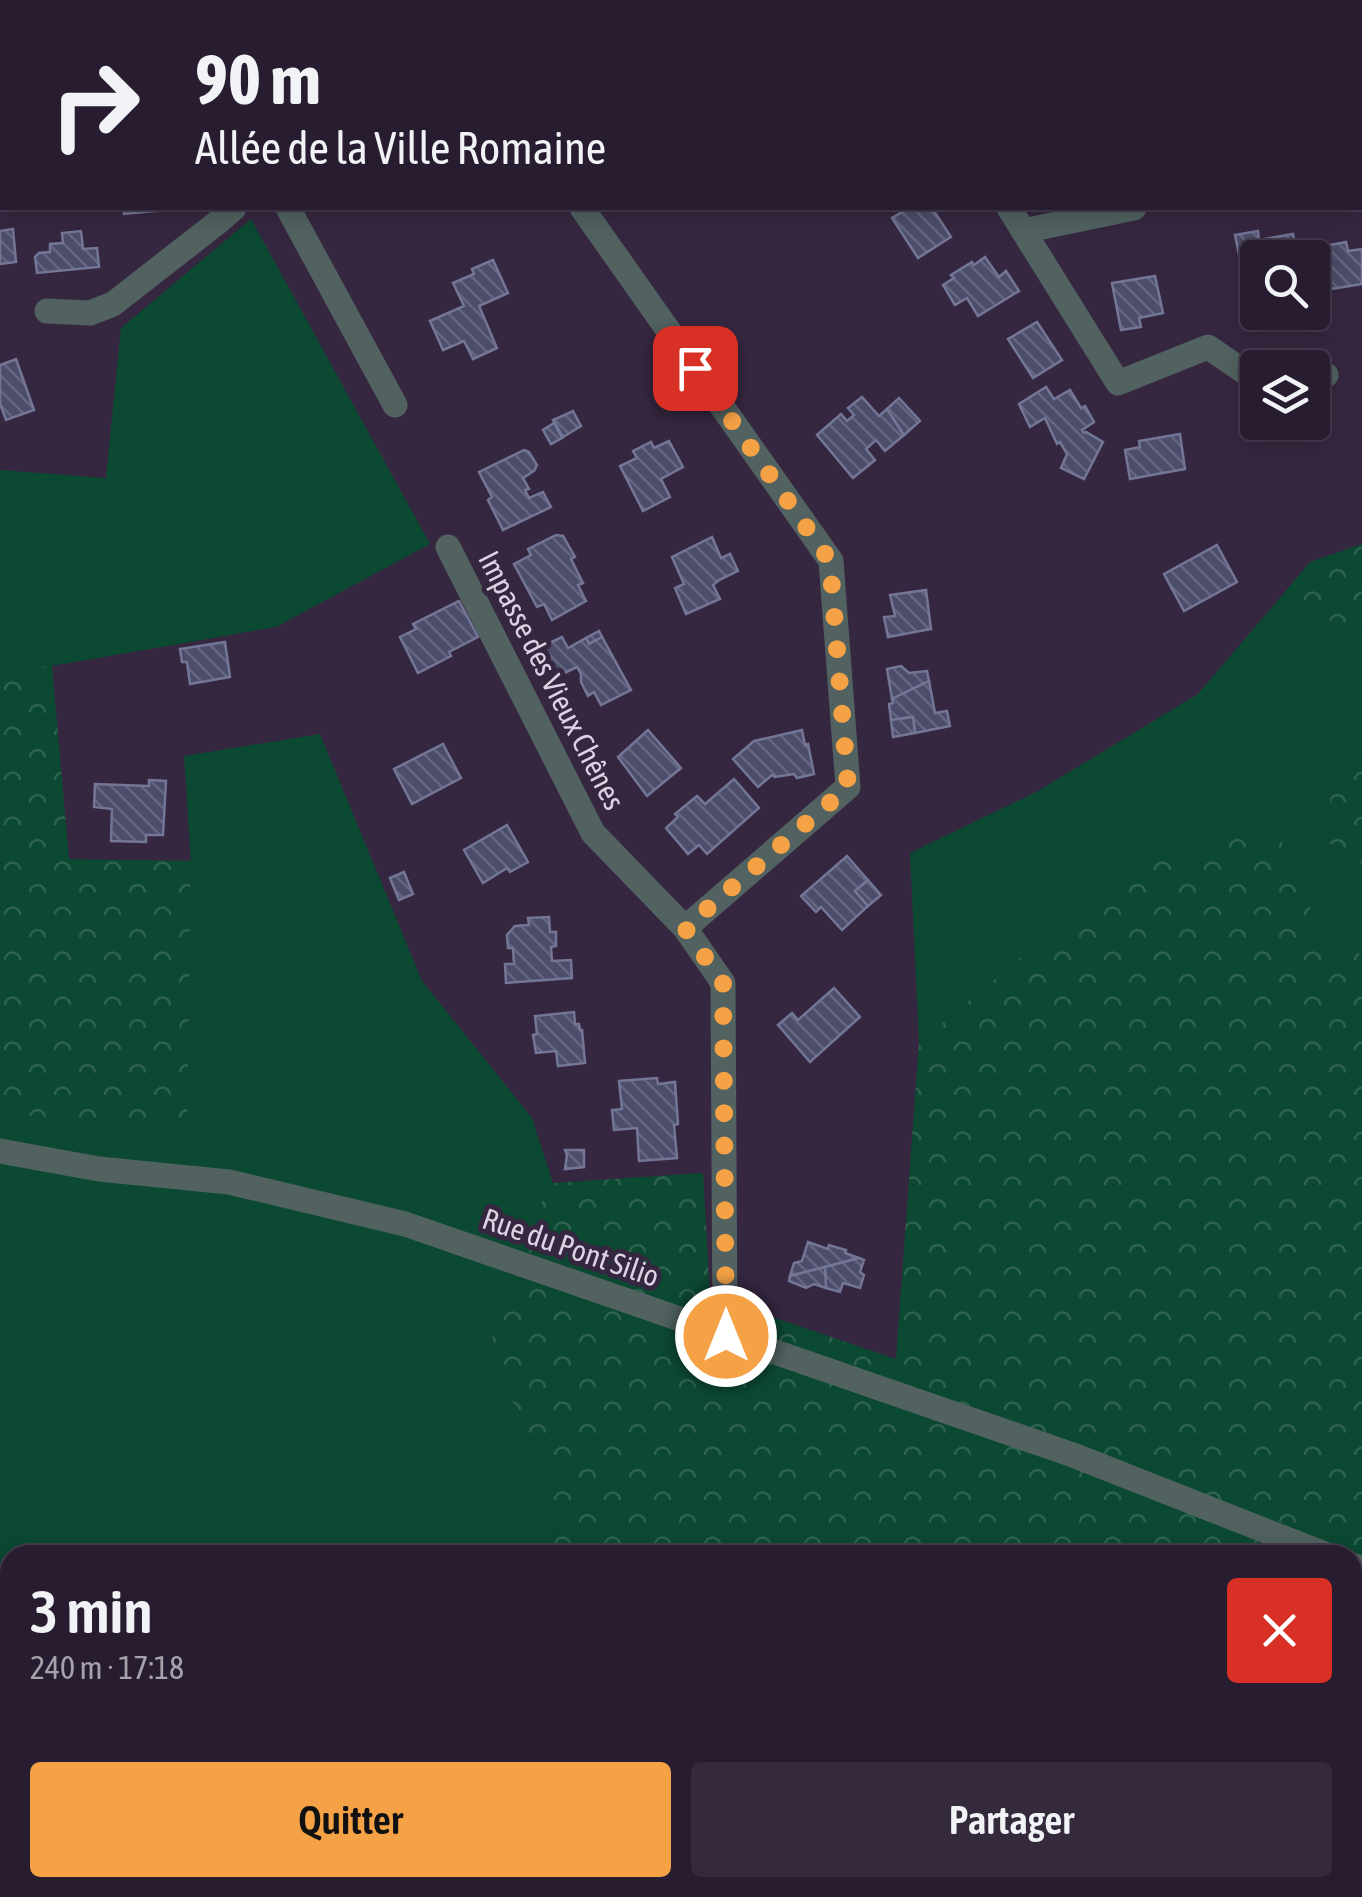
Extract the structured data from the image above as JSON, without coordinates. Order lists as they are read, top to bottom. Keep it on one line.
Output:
{"streets":{"street":["Impasse des Vieux Chênes","Rue du Pont Silio"]},"crossings":[["Impasse des Vieux Chênes","Rue du Pont Silio"]],"page":{"turn":["90 m","Allée de la Ville Romaine"],"heading":["3 min","240 m · 17:18"],"buttons":["Quitter","Partager"]}}
